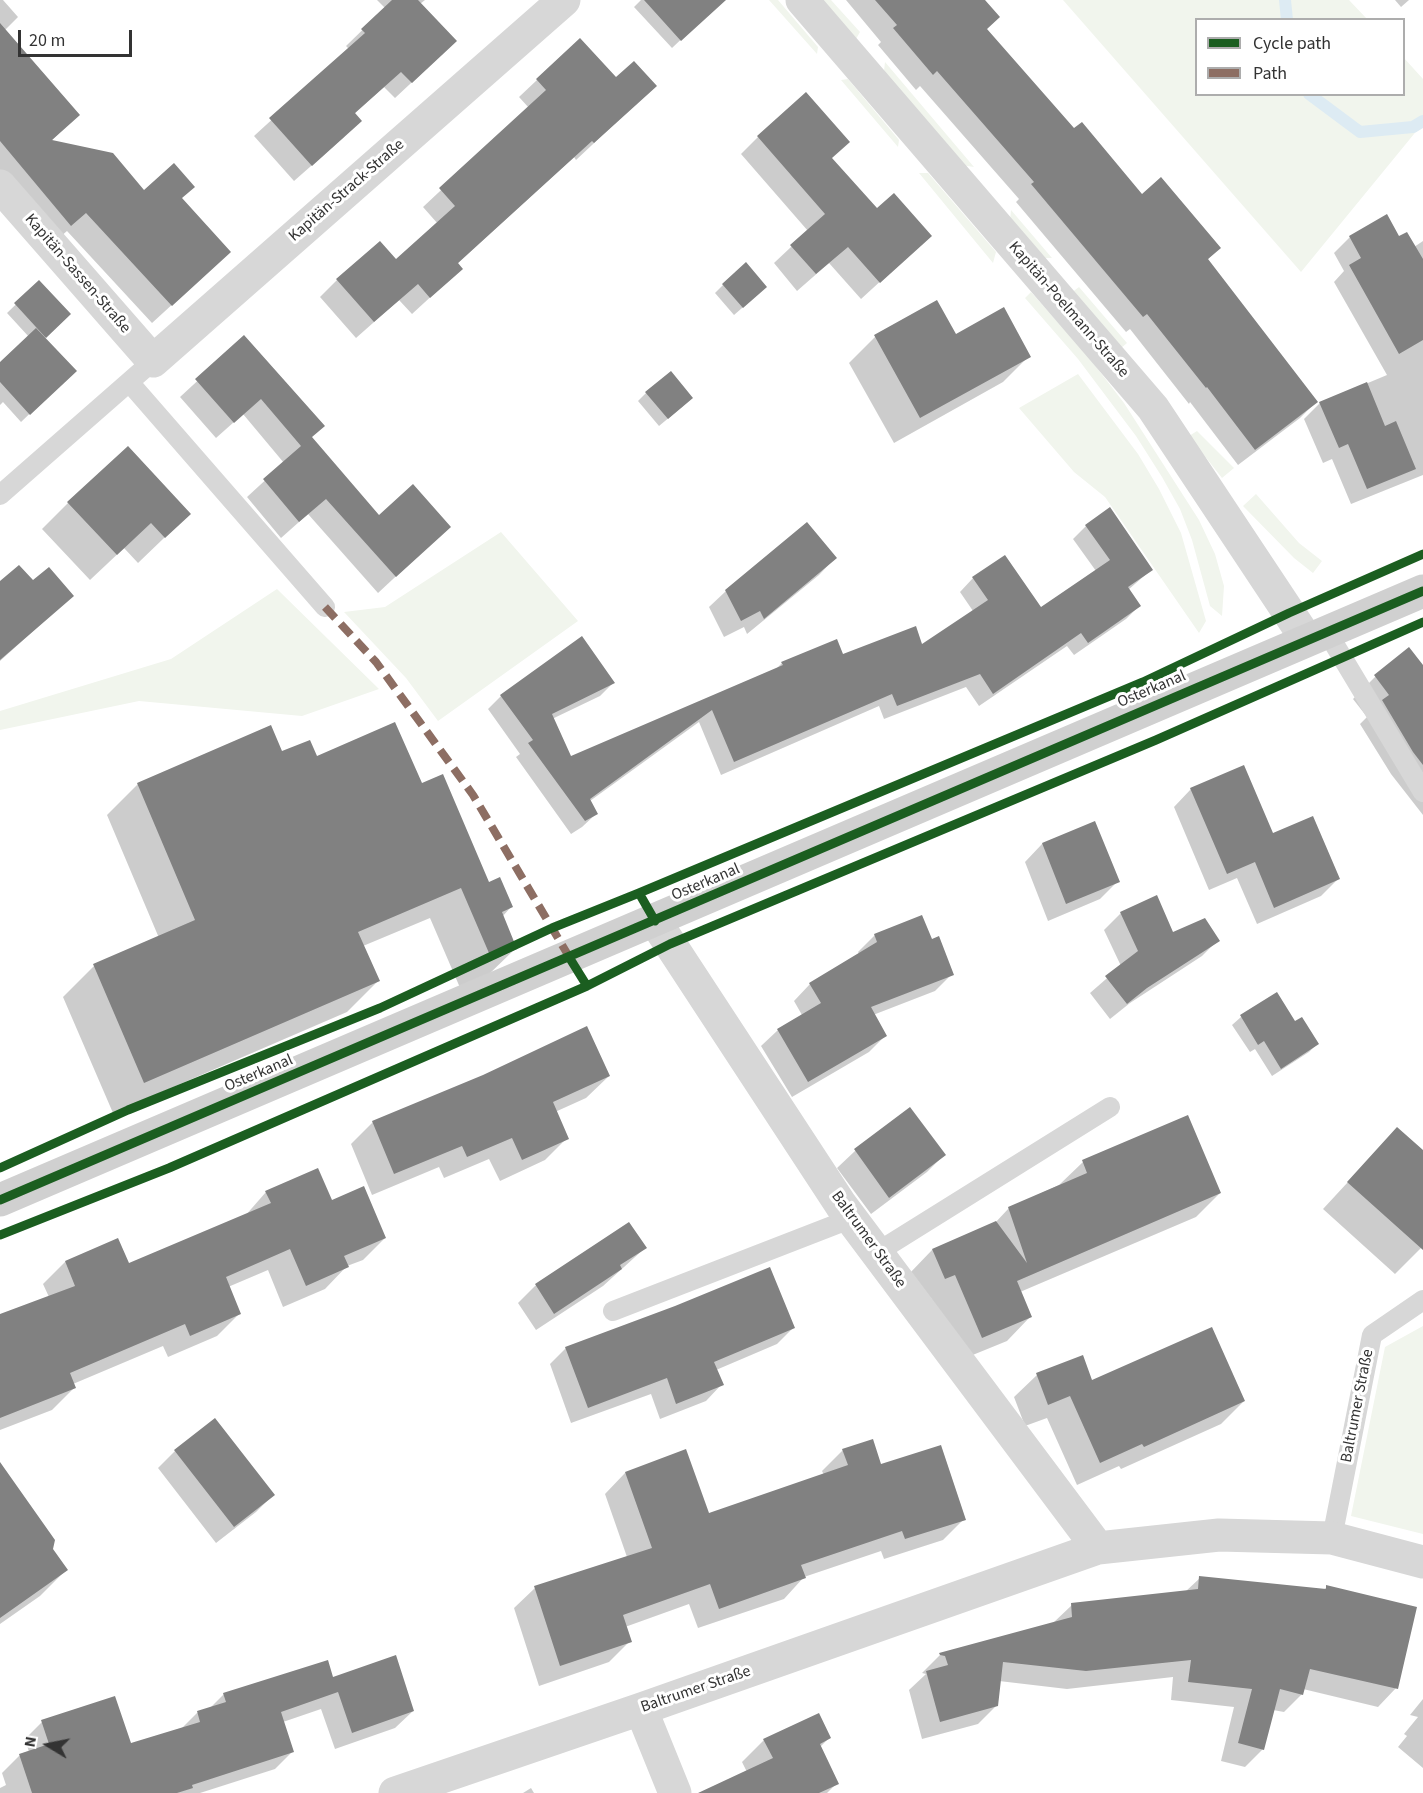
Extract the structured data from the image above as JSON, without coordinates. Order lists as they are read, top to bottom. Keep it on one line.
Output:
{"streets":{"main road":["Osterkanal"],"street":["Kapitän-Strack-Straße","Kapitän-Sassen-Straße","Kapitän-Poelmann-Straße","Baltrumer Straße"]},"crossings":[["Kapitän-Strack-Straße","Kapitän-Sassen-Straße"],["Kapitän-Poelmann-Straße","Osterkanal"],["Osterkanal","Baltrumer Straße"]],"legend":["Cycle path","Path"],"scale_bar":"20 m","north":"left"}
